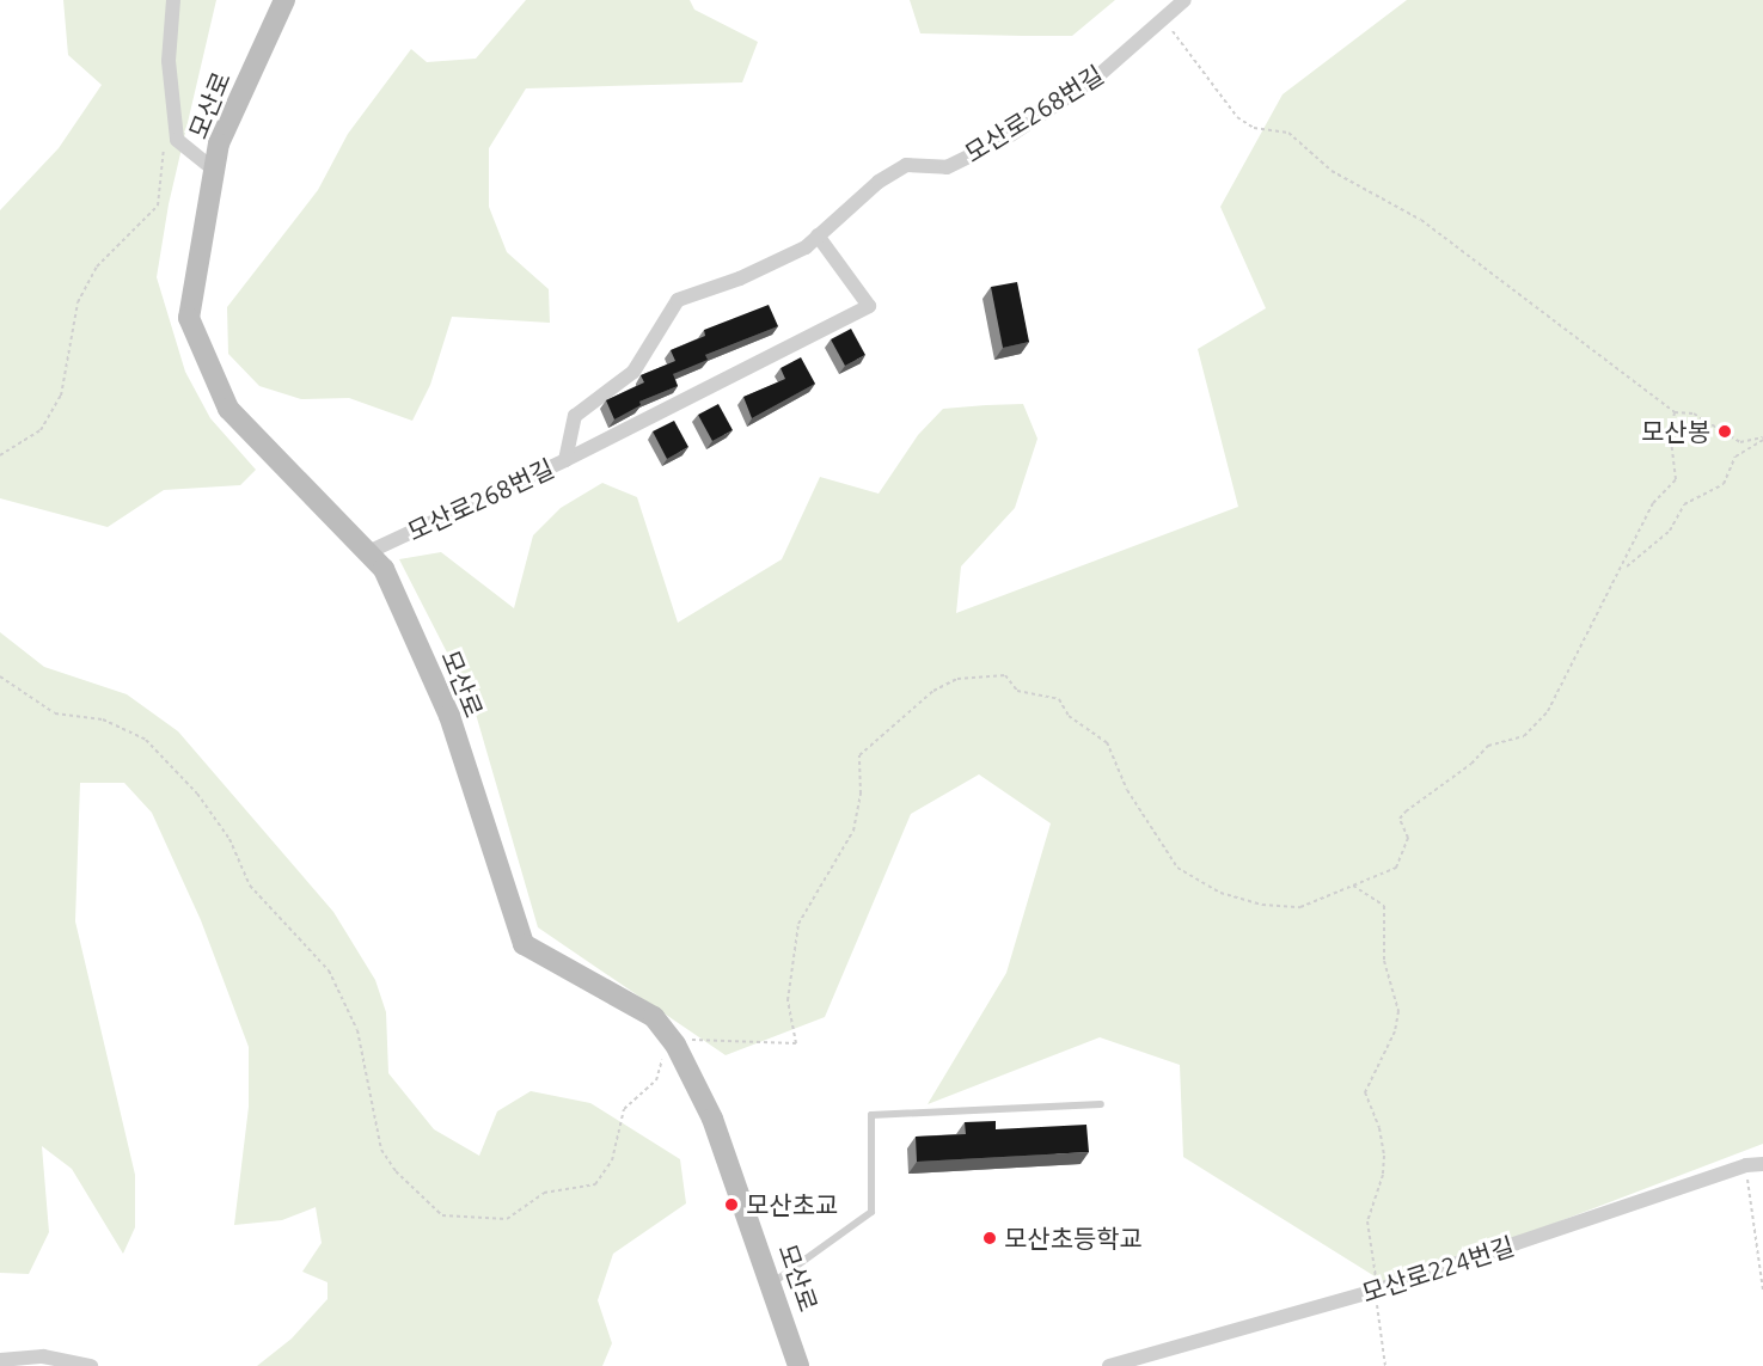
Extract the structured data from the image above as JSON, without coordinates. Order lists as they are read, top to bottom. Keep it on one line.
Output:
{"streets":{"street":["모산로","모산로268번길","모산로224번길"]},"crossings":[["모산로","모산로268번길"]],"places":["모산봉","모산초교","모산초등학교"]}
